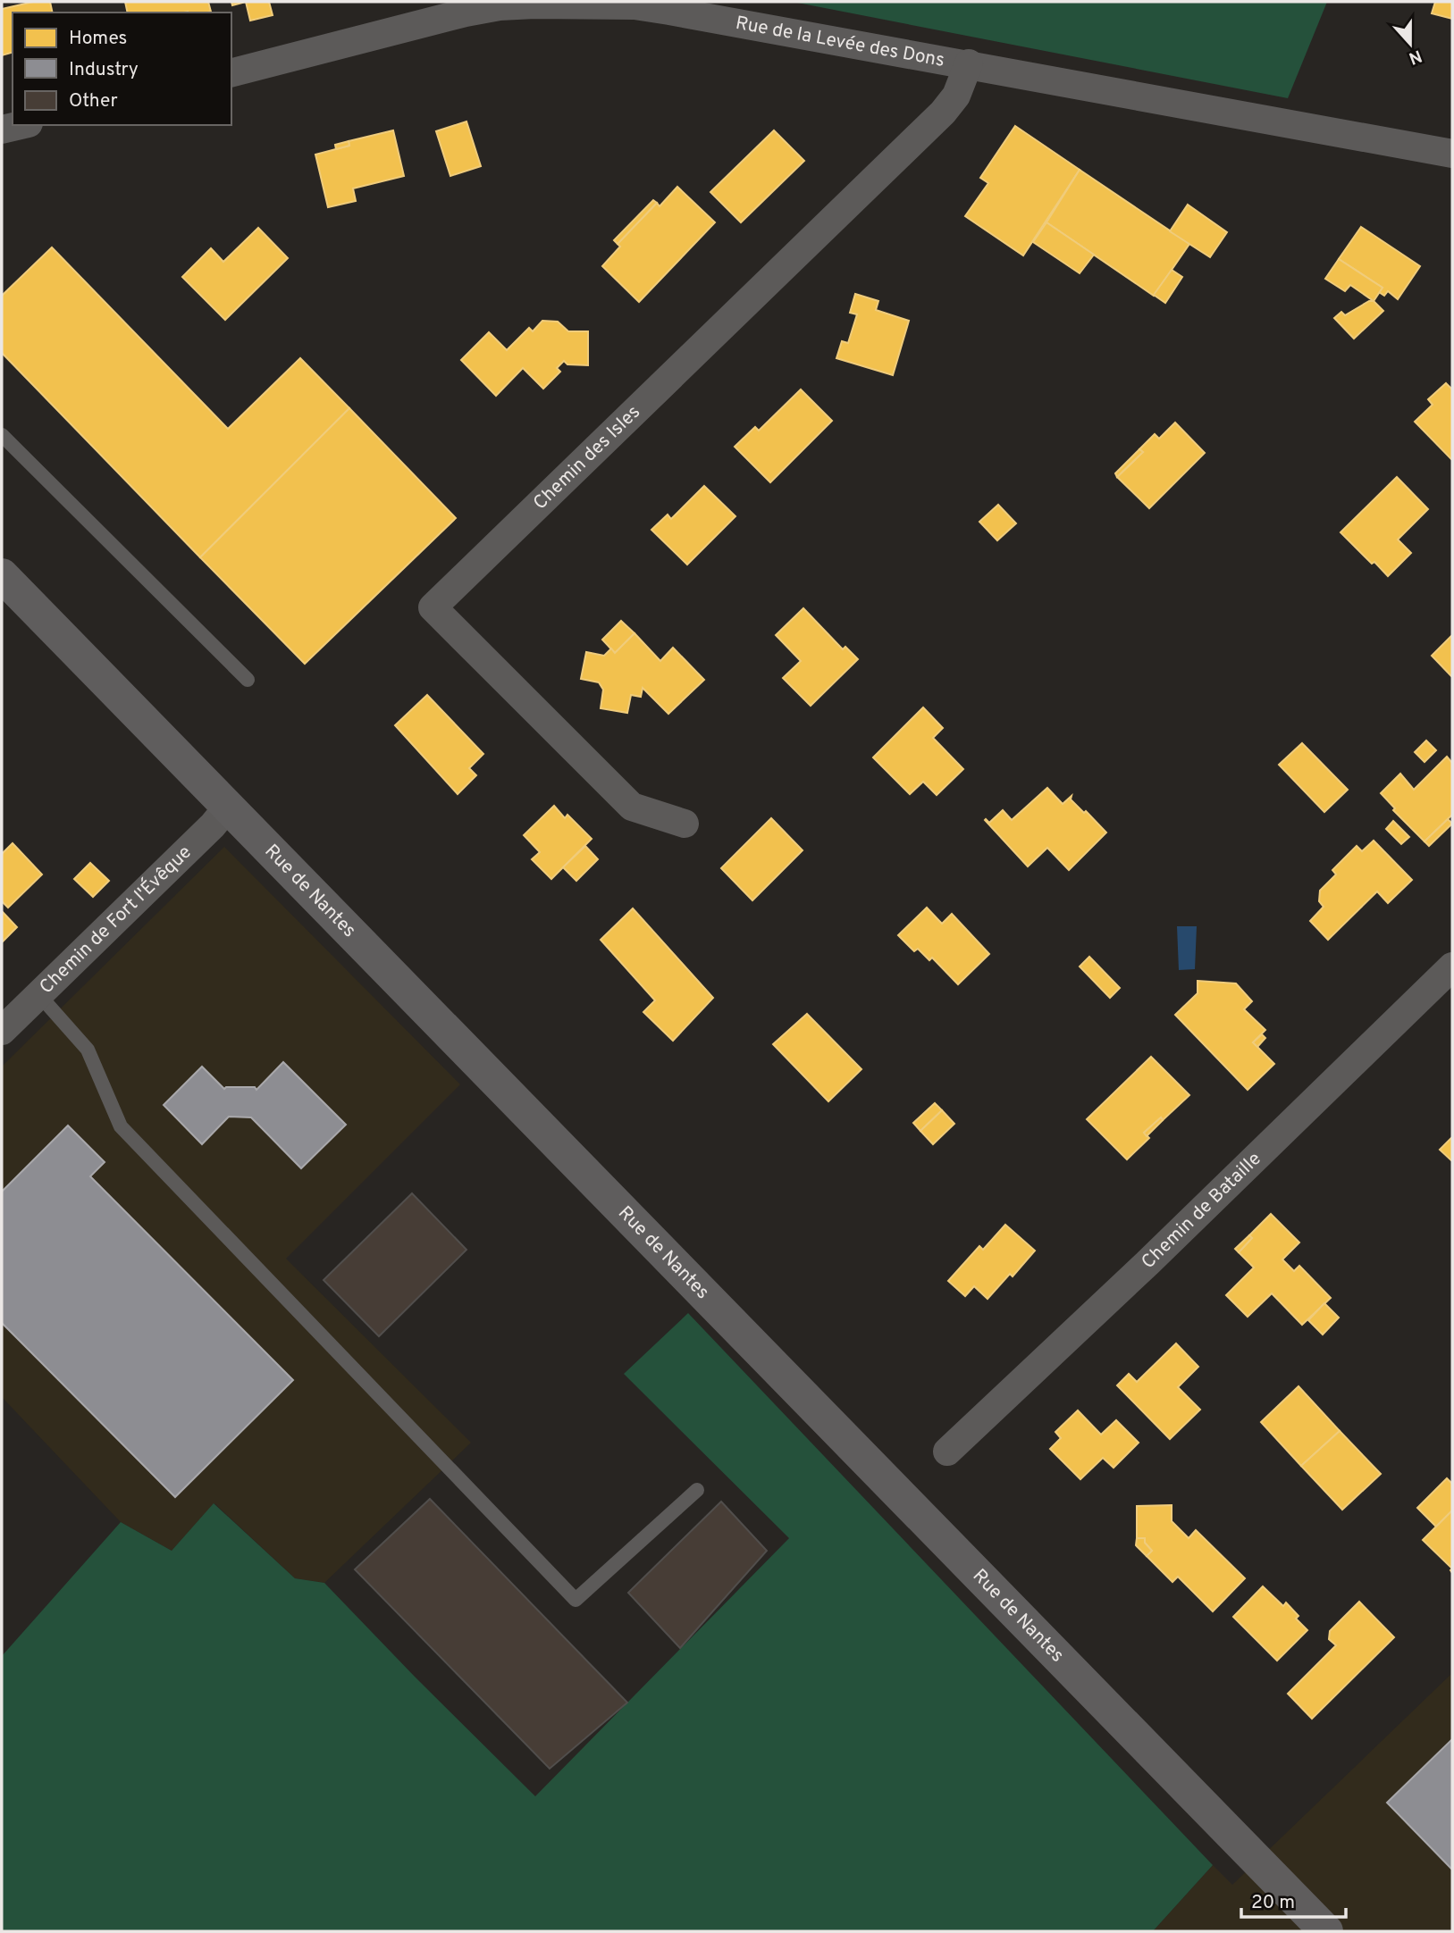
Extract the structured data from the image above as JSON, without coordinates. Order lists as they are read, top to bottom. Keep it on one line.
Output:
{"streets":{"main road":["Rue de Nantes"],"street":["Rue de la Levée des Dons","Chemin des Isles","Chemin de Fort l'Évêque","Chemin de Bataille"]},"crossings":[["Rue de la Levée des Dons","Chemin des Isles"],["Rue de Nantes","Chemin de Fort l'Évêque"]],"legend":["Homes","Industry","Other"],"scale_bar":"20 m","north":"bottom"}
